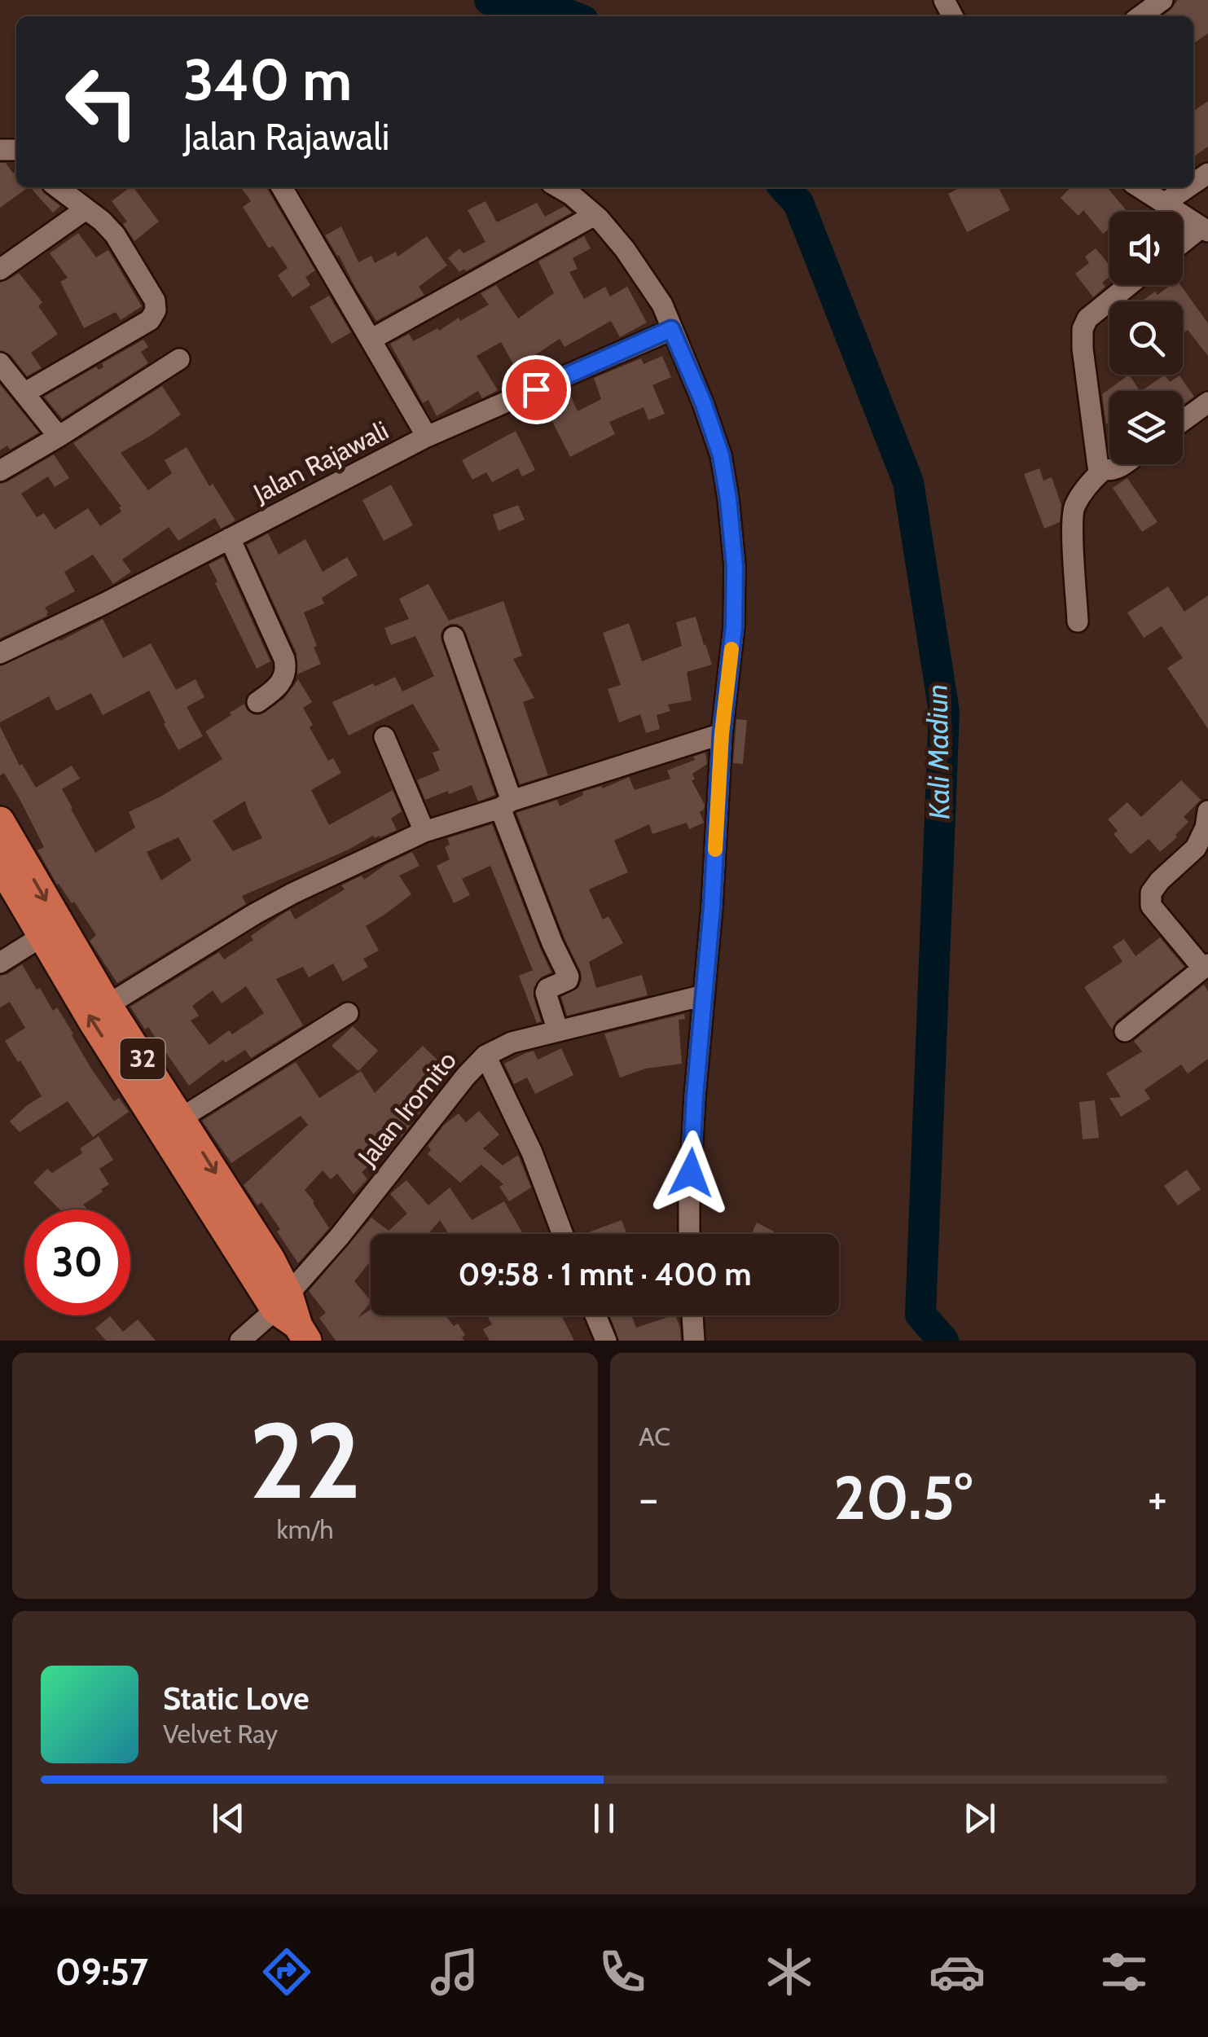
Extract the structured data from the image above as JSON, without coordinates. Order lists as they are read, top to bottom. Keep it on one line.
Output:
{"streets":{"highway":["32"],"street":["Jalan Rajawali","Jalan Iromito"]},"crossings":[["32","Jalan Iromito"]],"water":["Kali Madiun"],"page":{"turn":["340 m","Jalan Rajawali"],"limit":"30","trip":"09:58 · 1 mnt · 400 m","tile":[["22","km/h"],"AC"],"heat":["−","20.5°","+"],"song":["Static Love","Velvet Ray"],"tabs":"09:57"}}
